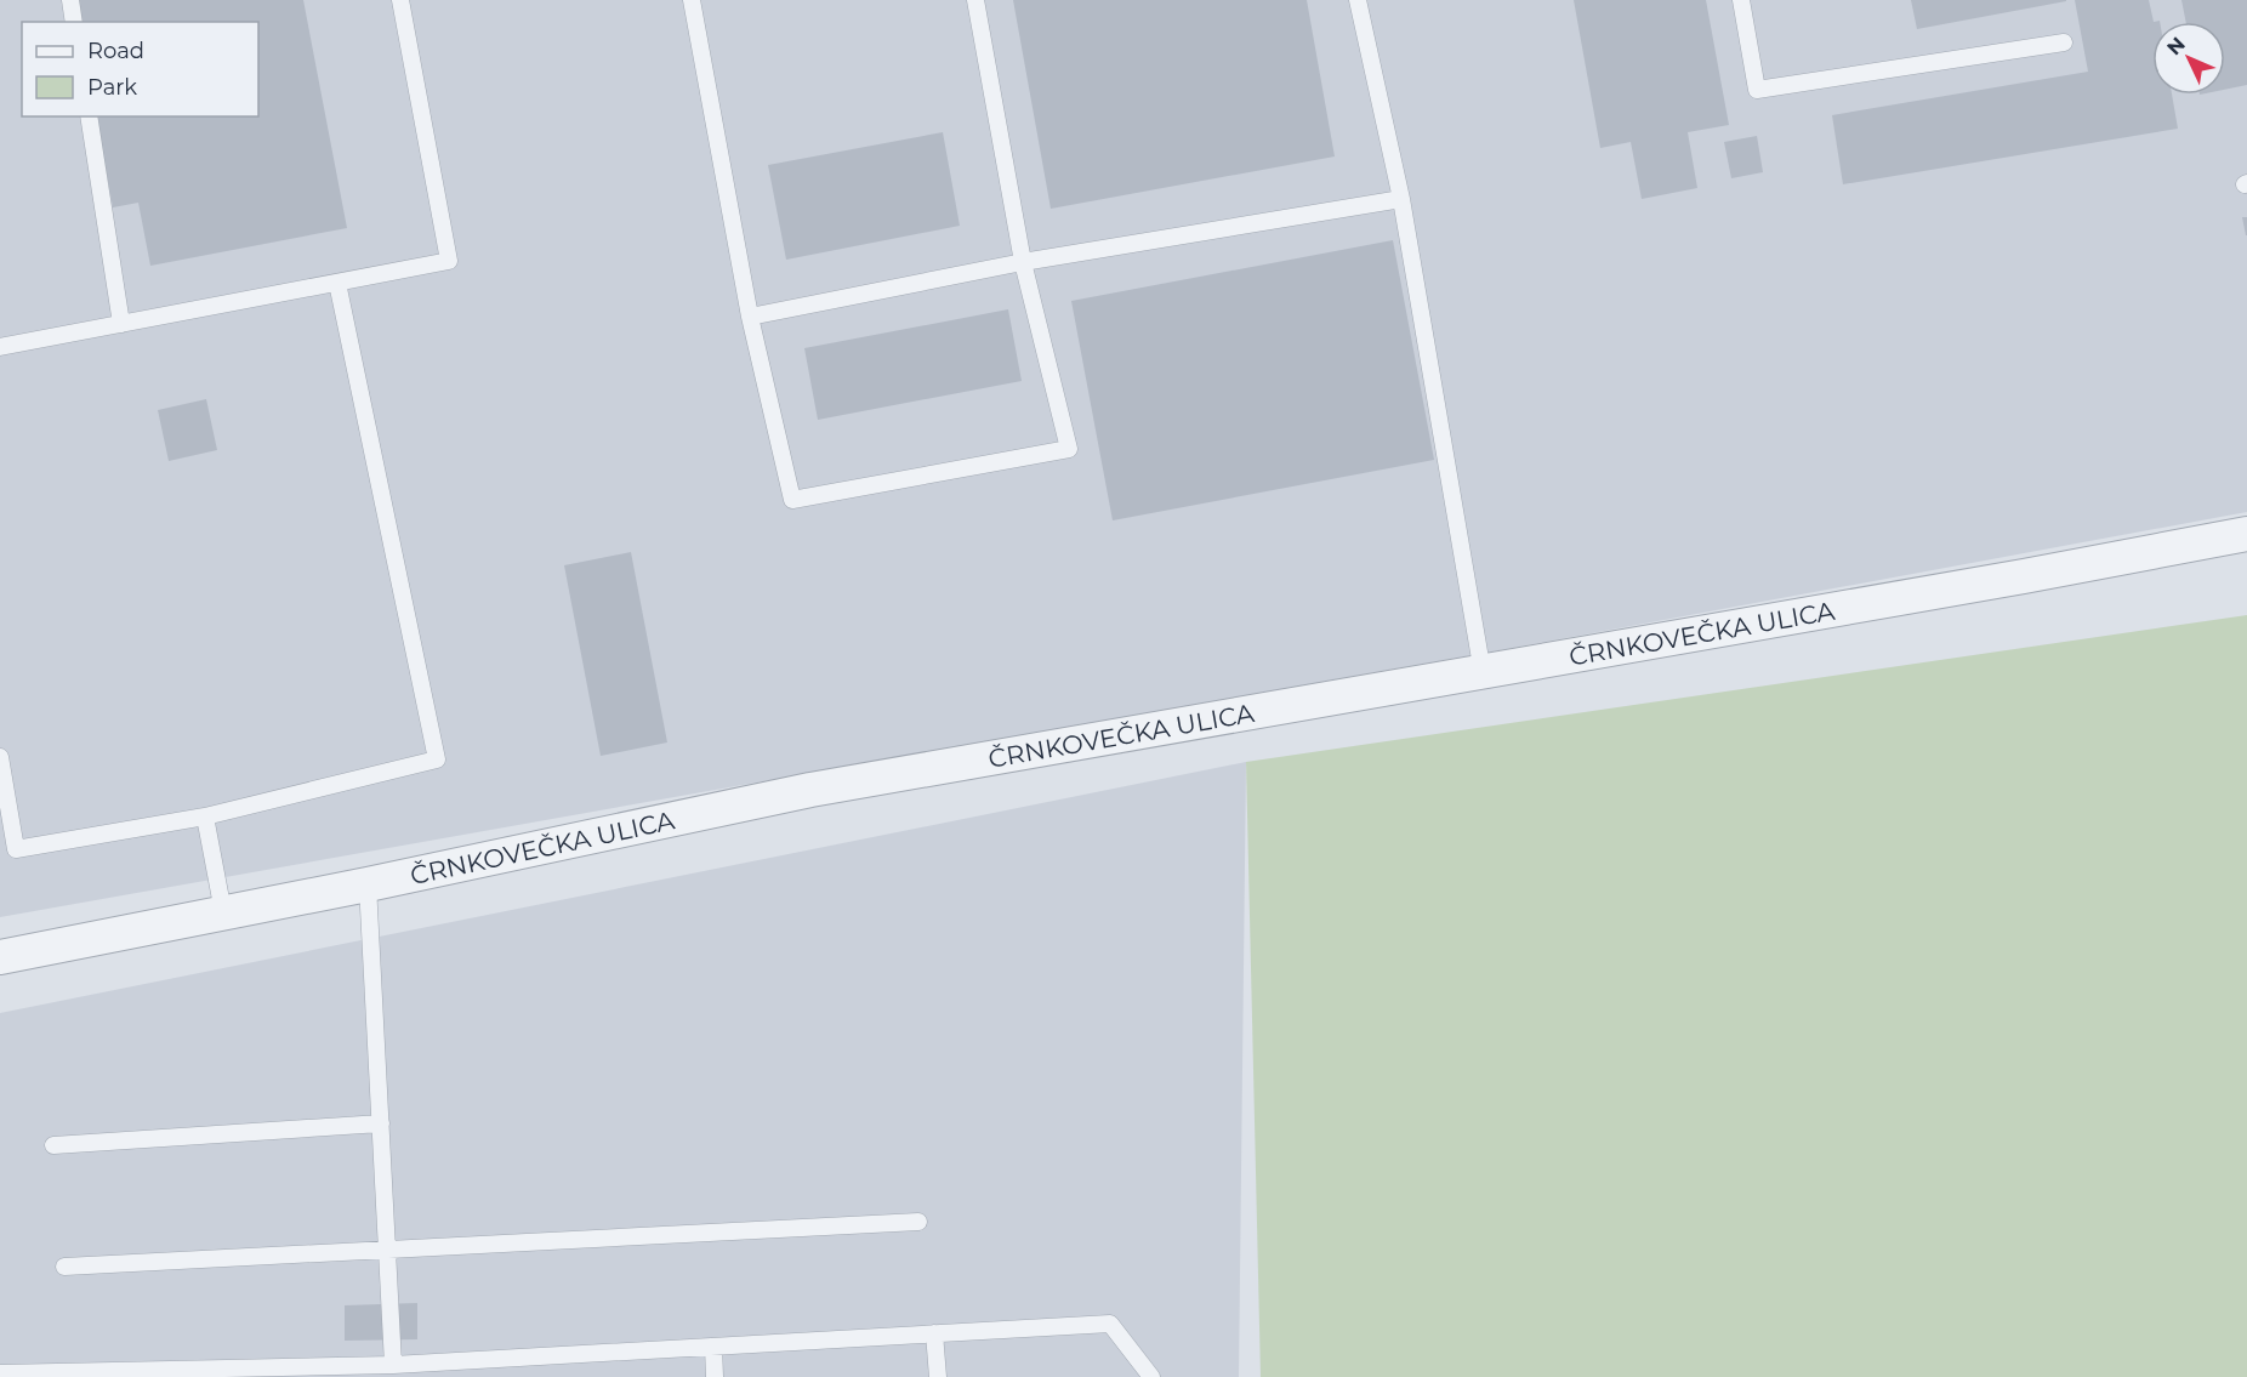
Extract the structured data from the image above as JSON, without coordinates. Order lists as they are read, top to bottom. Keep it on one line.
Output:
{"streets":{"street":["ČRNKOVEČKA ULICA"]},"legend":["Road","Park"],"north":"top left"}
